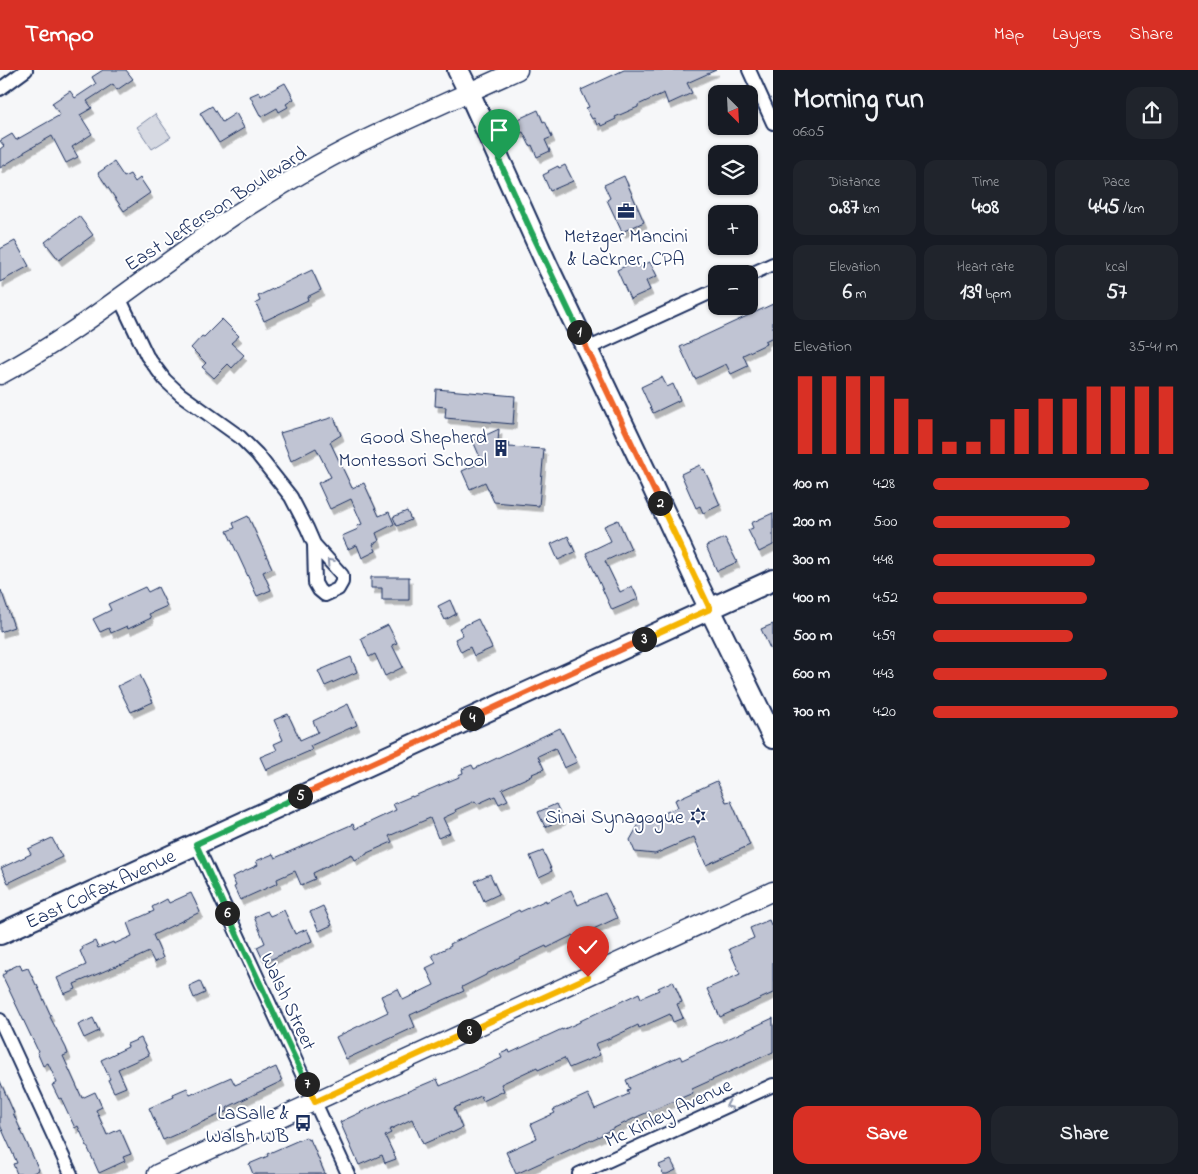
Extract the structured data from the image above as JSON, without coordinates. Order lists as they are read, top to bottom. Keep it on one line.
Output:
{"streets":{"main road":["East Colfax Avenue"],"street":["East Jefferson Boulevard","Walsh Street","Mc Kinley Avenue"]},"crossings":[["East Colfax Avenue","Walsh Street"]],"one_way":["Mc Kinley Avenue"],"places":{"office":["Metzger Mancini & Lackner, CPA"],"building":["Good Shepherd Montessori School"],"synagogue":["Sinai Synagogue"],"bus stop":["LaSalle & Walsh WB"]},"north":"bottom right","page":{"header":"Tempo","nav":["Map","Layers","Share"],"heading":["Morning run","06:05"],"map_buttons":["+","−"],"stats":[["Distance","0.87 km"],["Time","4:08"],["Pace","4:45 /km"],["Elevation","6 m"],["Heart rate","139 bpm"],["kcal","57"]],"pins":["1","2","3","4","5","6","8","7"],"chart":["Elevation","35–41 m"],"list":[{"name":"100 m","note":"4:28"},{"name":"200 m","note":"5:00"},{"name":"300 m","note":"4:48"},{"name":"400 m","note":"4:52"},{"name":"500 m","note":"4:59"},{"name":"600 m","note":"4:43"},{"name":"700 m","note":"4:20"}],"buttons":["Save","Share"]}}
